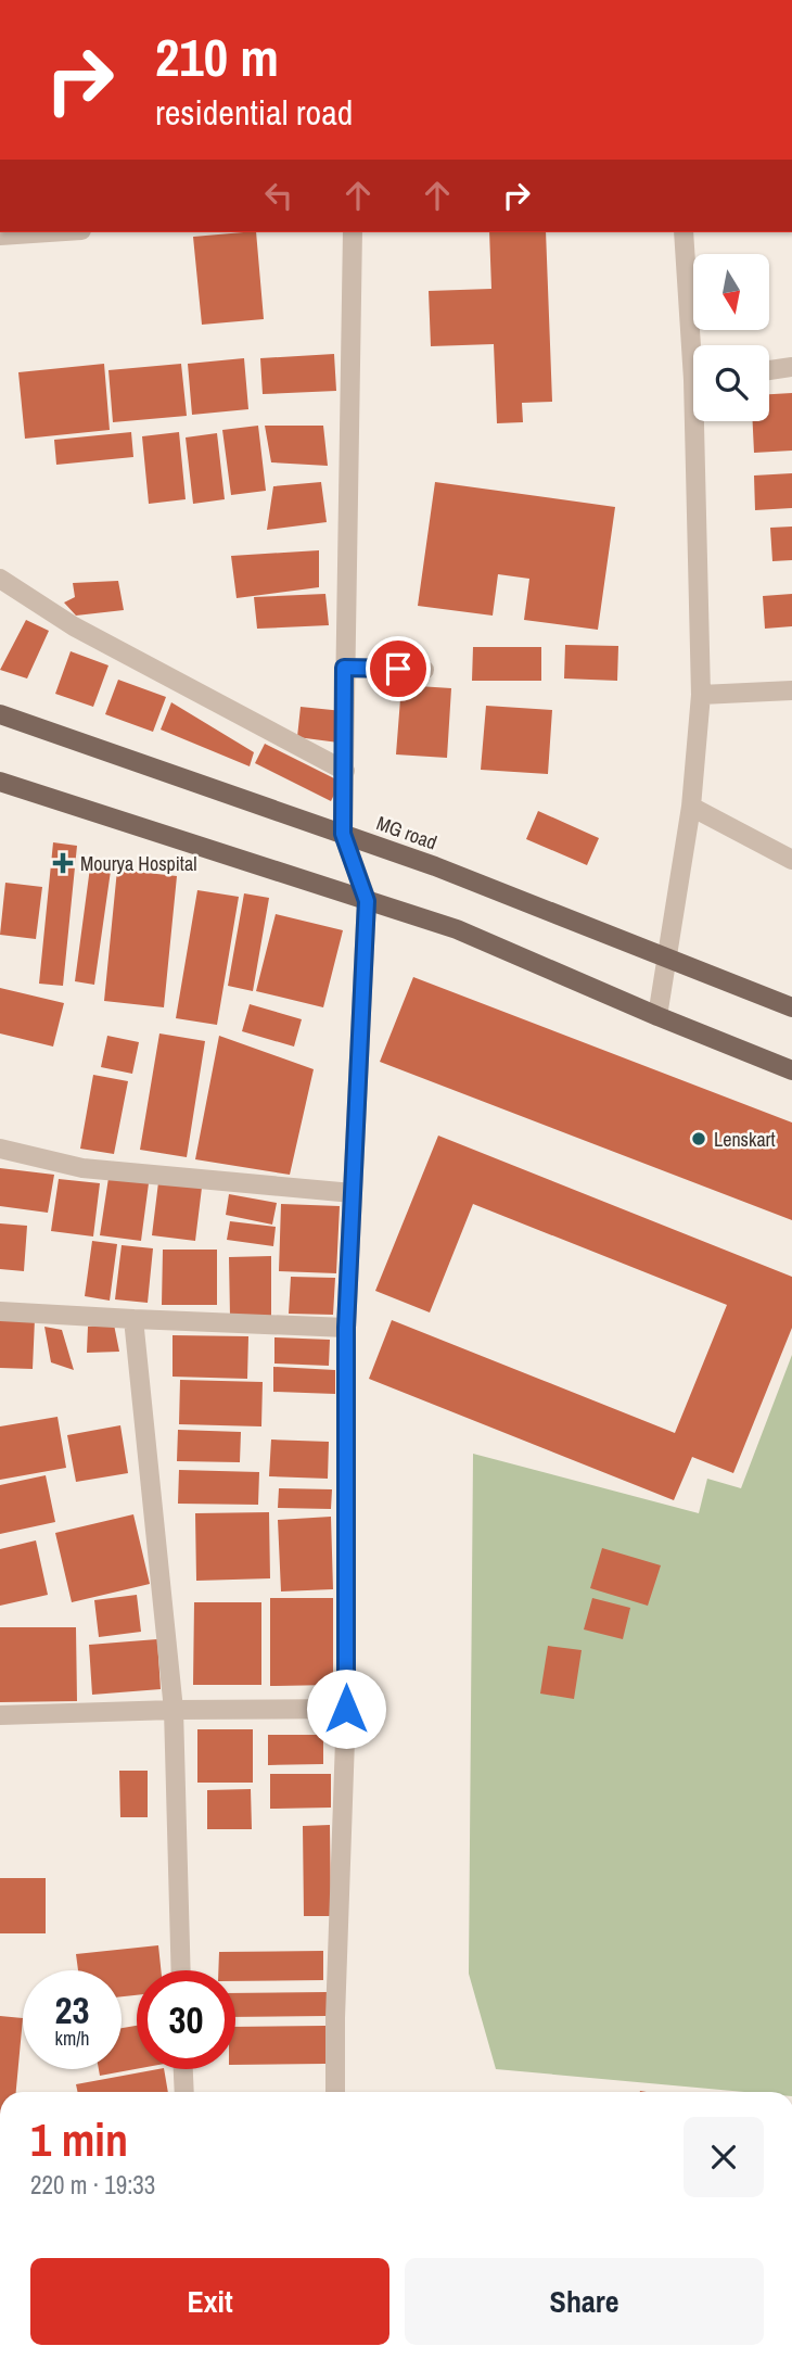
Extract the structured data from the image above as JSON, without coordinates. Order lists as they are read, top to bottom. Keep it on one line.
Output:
{"streets":{"main road":["MG road"]},"places":{"health":["Mourya Hospital"],"other":["Lenskart"]},"north":"bottom","page":{"turn":["210 m","residential road"],"speed":"23 km/h","limit":"30","heading":["1 min","220 m · 19:33"],"buttons":["Exit","Share"]}}
